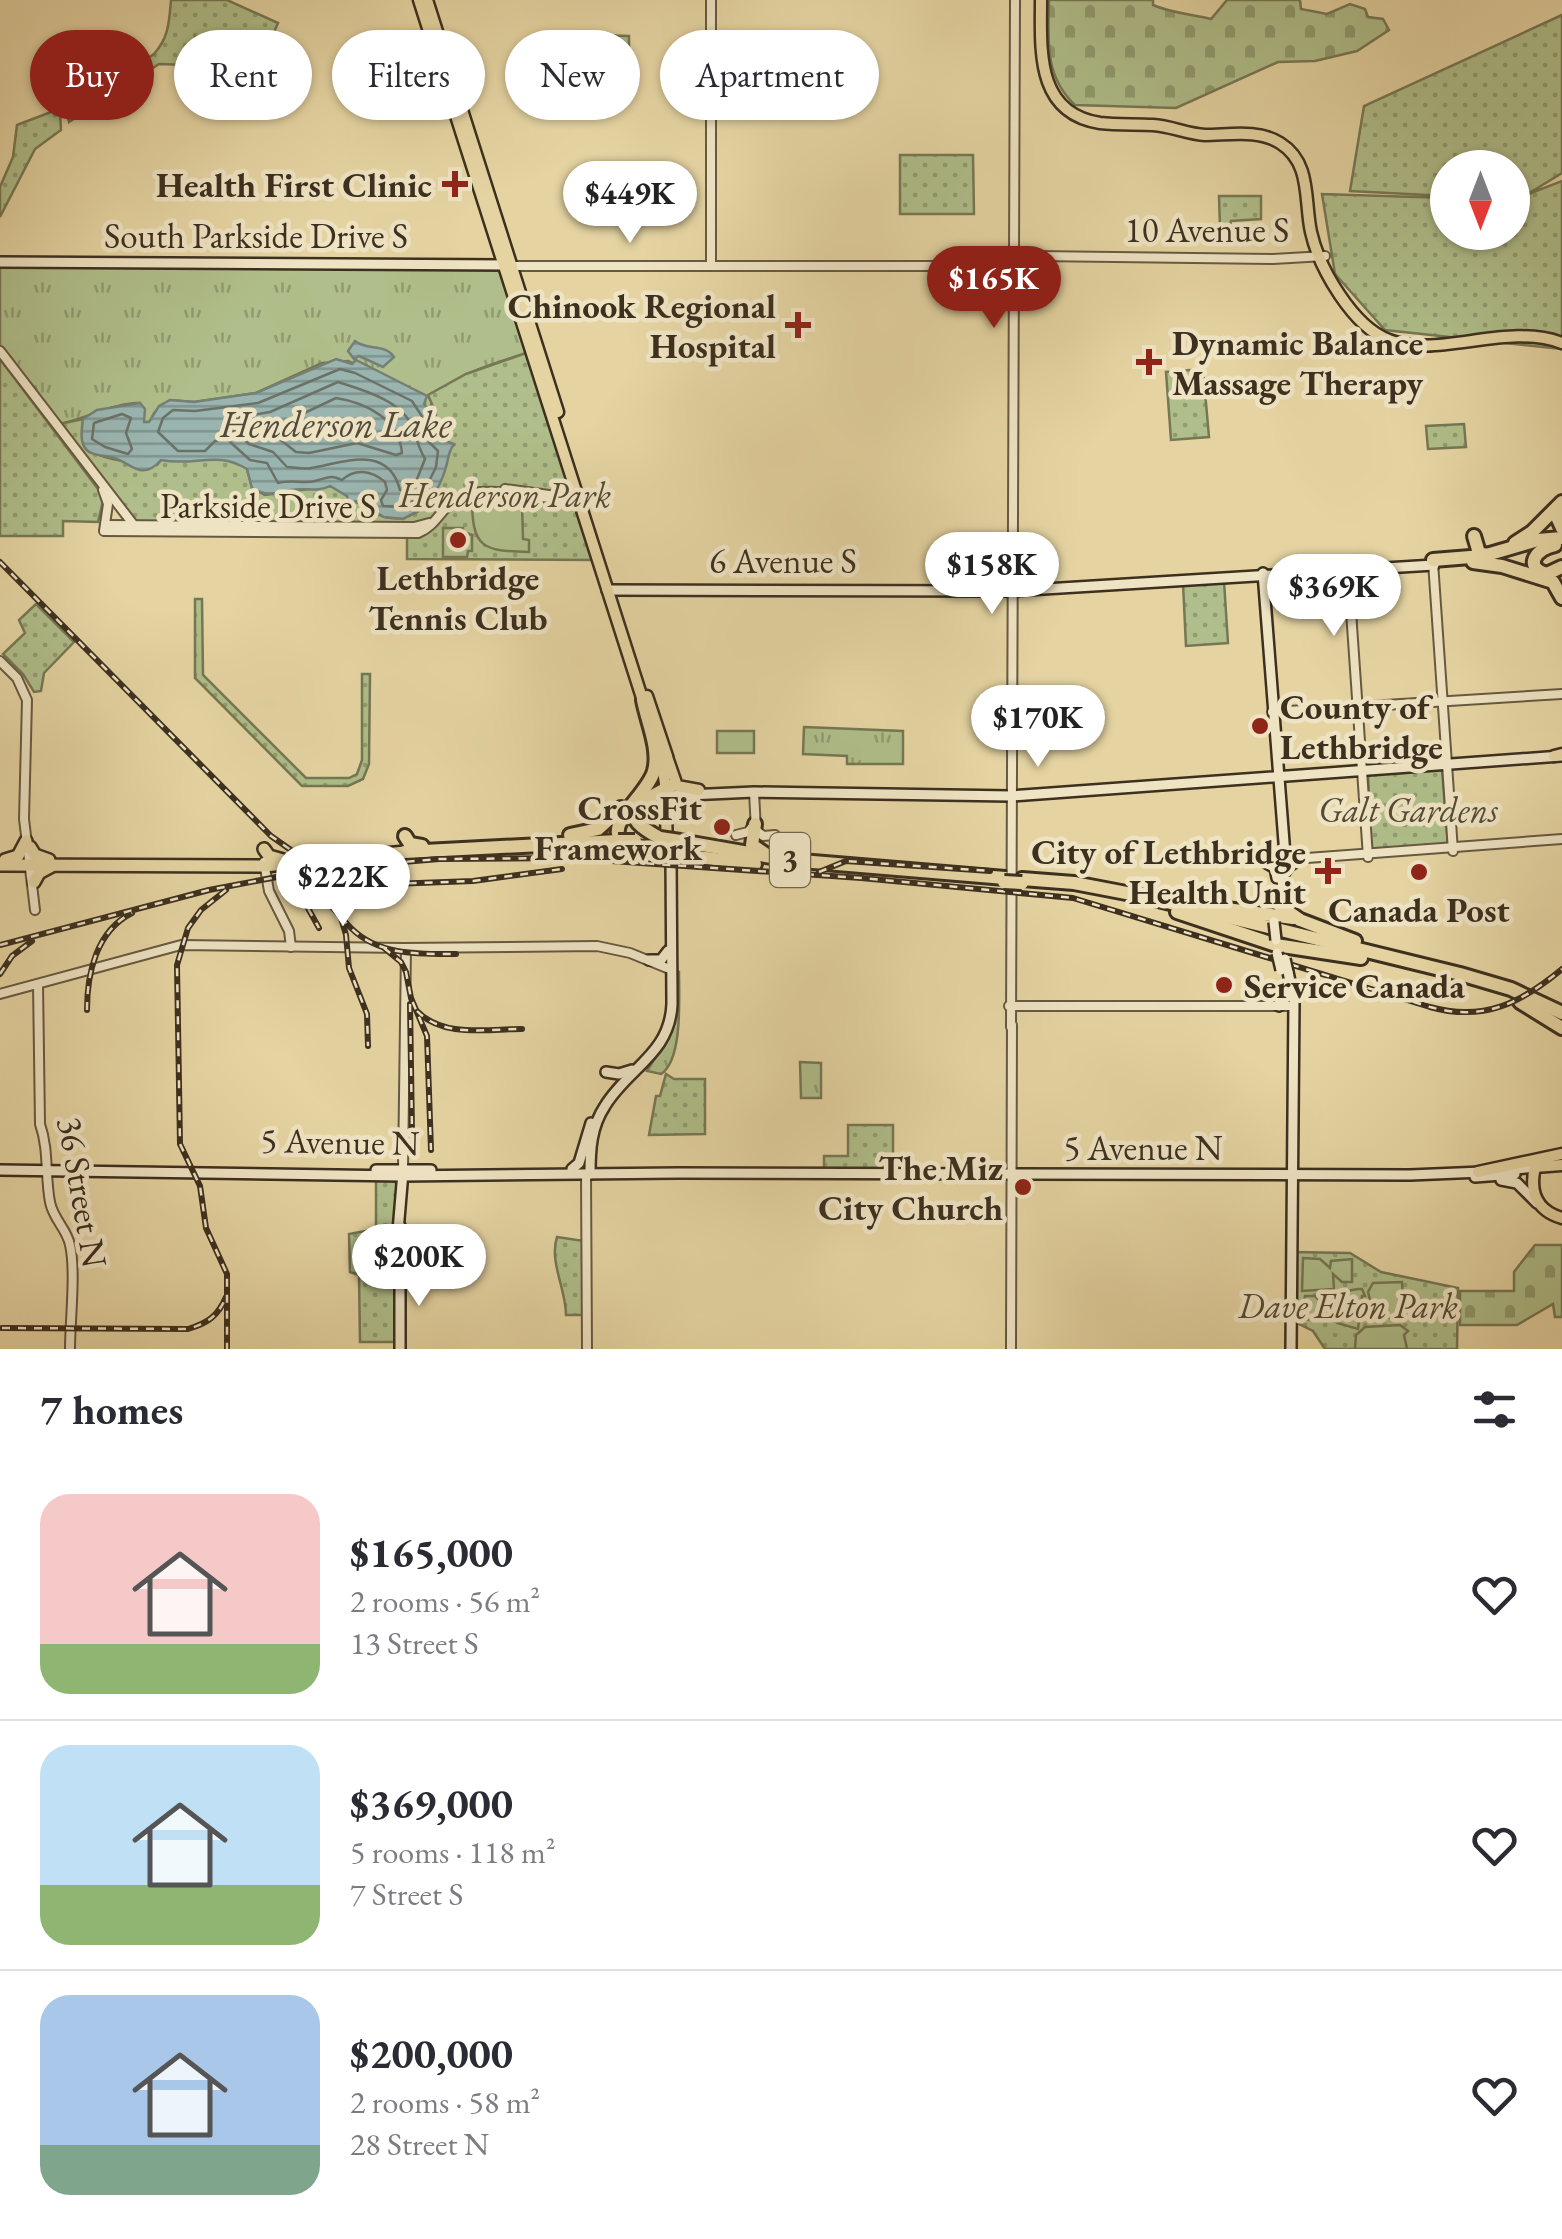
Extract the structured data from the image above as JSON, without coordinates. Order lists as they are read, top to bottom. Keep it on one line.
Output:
{"streets":{"highway":["6 Avenue S","3"],"main road":["South Parkside Drive S","5 Avenue N"],"street":["10 Avenue S","Parkside Drive S","36 Street N"]},"crossings":[["10 Avenue S","South Parkside Drive S"],["5 Avenue N","36 Street N"]],"water":["Henderson Lake"],"parks":["Henderson Park","Galt Gardens","Dave Elton Park"],"places":{"health":["Health First Clinic","Chinook Regional Hospital","Dynamic Balance Massage Therapy","City of Lethbridge Health Unit"],"other":["Lethbridge Tennis Club","County of Lethbridge","CrossFit Framework","Canada Post","Service Canada","The Miz City Church"]},"north":"bottom","page":{"chip":["Buy","Rent","Filters","New","Apartment"],"price":["$449K","$165K","$158K","$369K","$170K","$222K","$200K"],"heading":"7 homes","list":[{"name":"$165,000","note":"2 rooms · 56 m² · 13 Street S"},{"name":"$369,000","note":"5 rooms · 118 m² · 7 Street S"},{"name":"$200,000","note":"2 rooms · 58 m² · 28 Street N"}]}}
